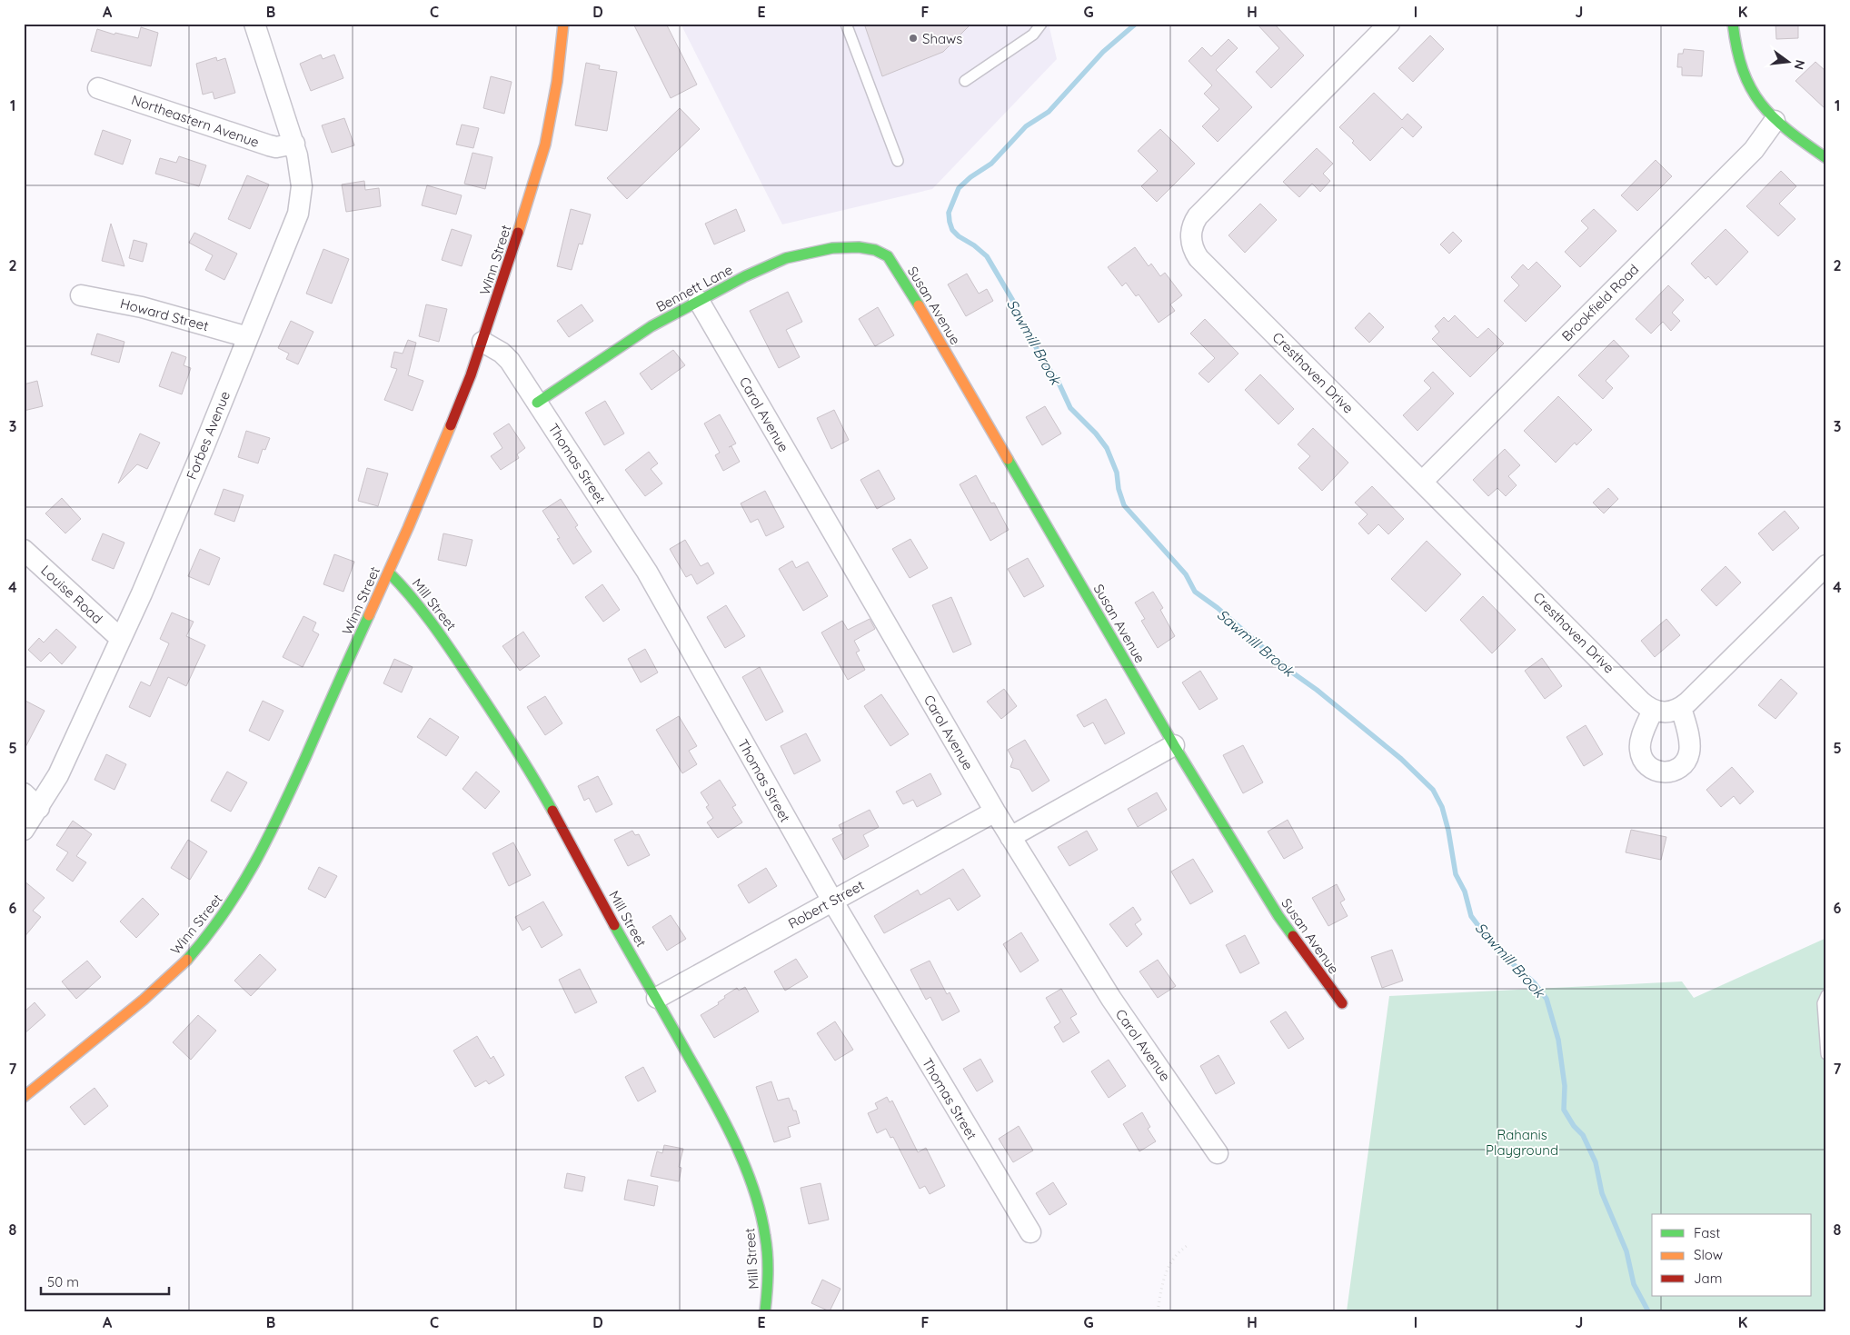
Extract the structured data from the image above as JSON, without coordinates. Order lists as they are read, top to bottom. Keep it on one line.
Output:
{"streets":{"street":["Northeastern Avenue","Winn Street","Bennett Lane","Brookfield Road","Susan Avenue","Howard Street","Cresthaven Drive","Carol Avenue","Forbes Avenue","Thomas Street","Louise Road","Mill Street","Robert Street"]},"crossings":[["Northeastern Avenue","Forbes Avenue"],["Winn Street","Thomas Street"],["Winn Street","Mill Street"],["Bennett Lane","Susan Avenue"],["Bennett Lane","Carol Avenue"],["Bennett Lane","Thomas Street"],["Brookfield Road","Cresthaven Drive"],["Howard Street","Forbes Avenue"],["Carol Avenue","Robert Street"],["Forbes Avenue","Louise Road"],["Thomas Street","Robert Street"],["Mill Street","Robert Street"]],"water":["Sawmill Brook"],"parks":["Rahanis Playground"],"places":["Shaws"],"legend":["Fast","Slow","Jam"],"scale_bar":"50 m","north":"right","grid":{"columns":["A","B","C","D","E","F","G","H","I","J","K"],"rows":["1","2","3","4","5","6","7","8"]}}
